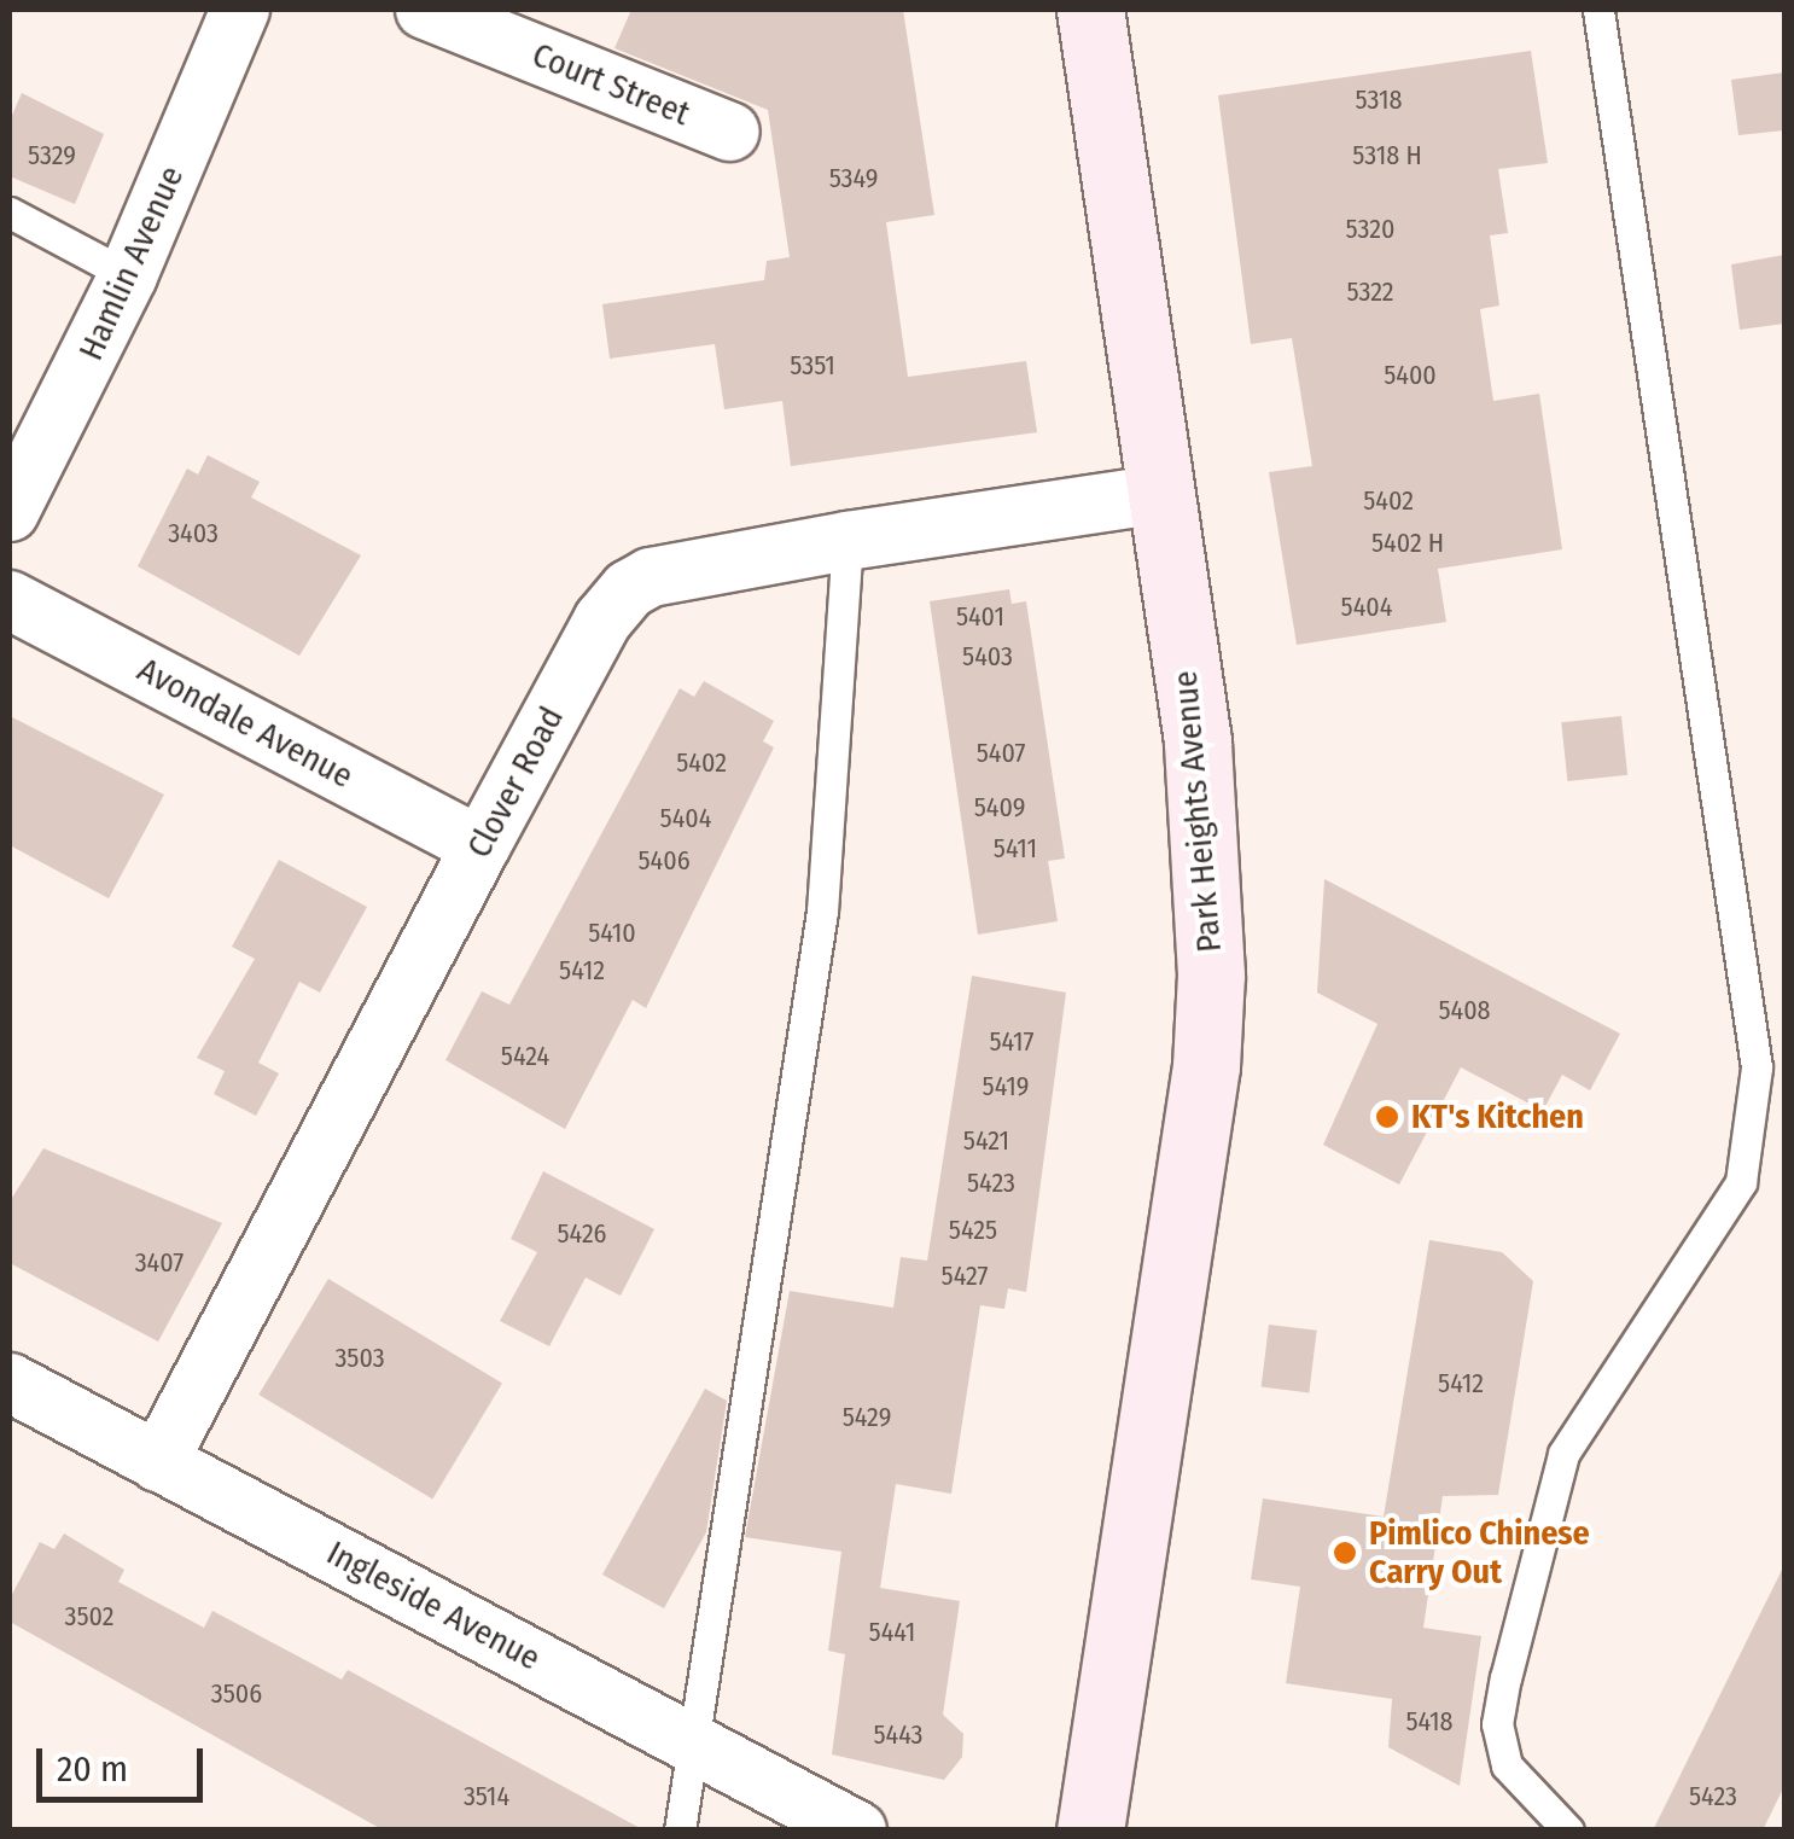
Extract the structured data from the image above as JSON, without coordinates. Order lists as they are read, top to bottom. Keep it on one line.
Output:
{"streets":{"main road":["Park Heights Avenue"],"street":["Court Street","Hamlin Avenue","Avondale Avenue","Clover Road","Ingleside Avenue"]},"crossings":[["Avondale Avenue","Clover Road"],["Clover Road","Park Heights Avenue"],["Clover Road","Ingleside Avenue"]],"places":["KT's Kitchen","Pimlico Chinese Carry Out"],"house_numbers":["5318","5329","5318 H","5349","5320","5322","5351","5400","5402","3403","5402 H","5404","5401","5403","5407","5402","5409","5404","5411","5406","5410","5412","5408","5417","5424","5419","5421","5423","5425","5426","3407","5427","3503","5412","5429","3502","5441","3506","5418","5443","3514","5423"],"scale_bar":"20 m"}
